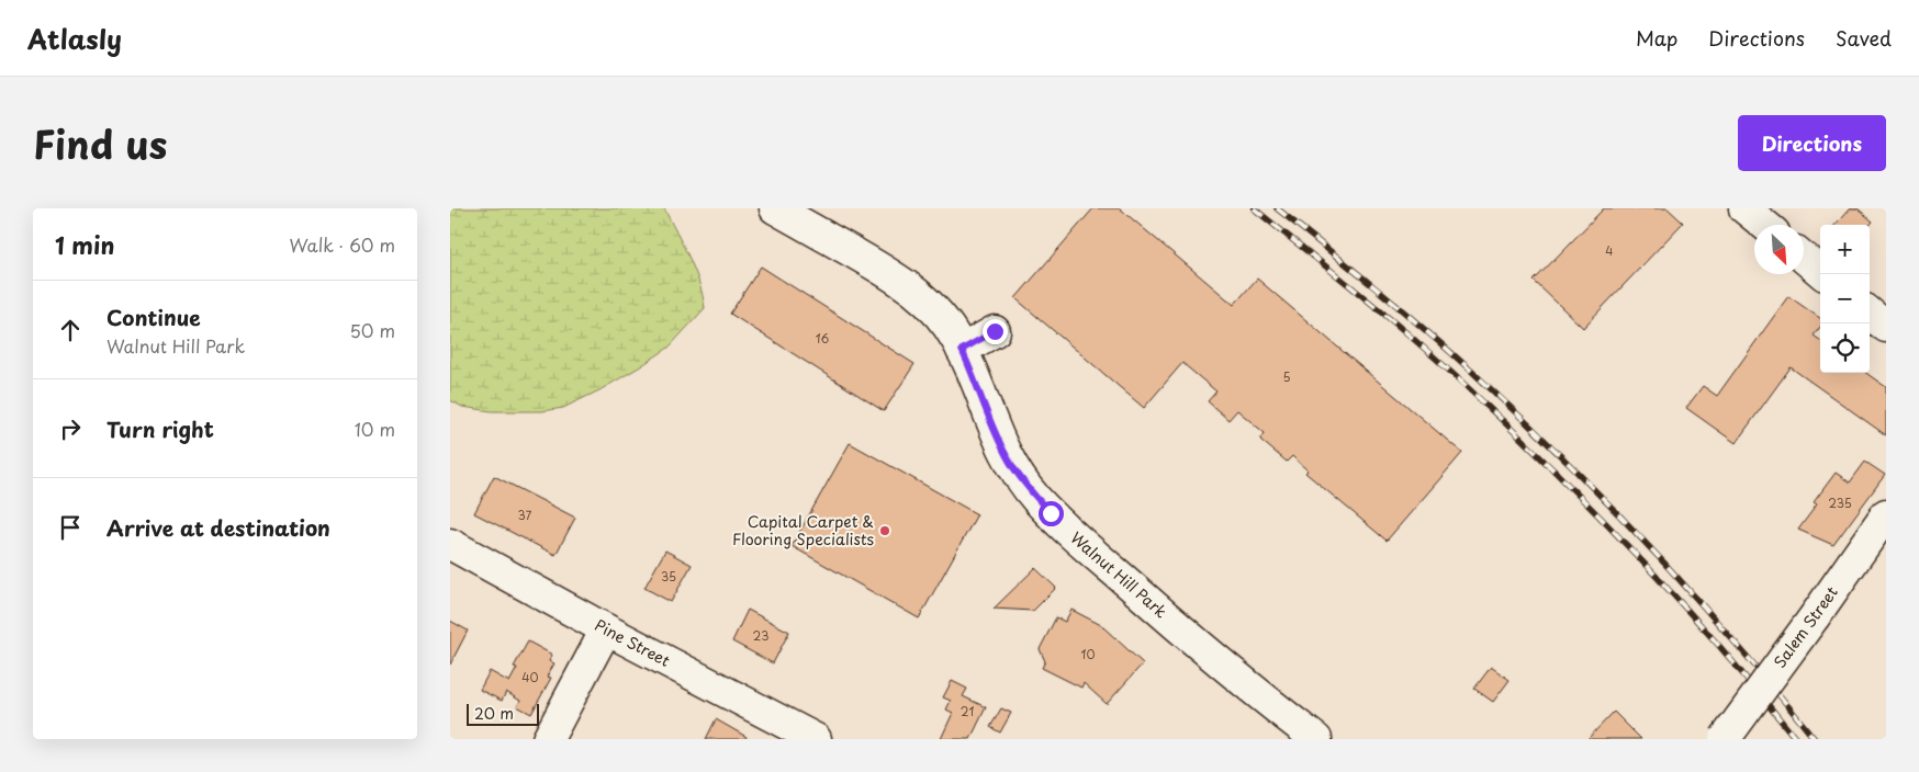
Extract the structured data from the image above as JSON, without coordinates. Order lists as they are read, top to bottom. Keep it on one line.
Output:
{"streets":{"street":["Walnut Hill Park","Salem Street","Pine Street"]},"places":["Capital Carpet & Flooring Specialists"],"house_numbers":["4","16","5","235","37","35","23","10","40","21"],"scale_bar":"20 m","north":"bottom right","page":{"header":"Atlasly","nav":["Map","Directions","Saved"],"title":"Find us","buttons":"Directions","heading":["1 min","Walk · 60 m"],"map_buttons":["+","−"],"list":[["Continue","Walnut Hill Park","50 m"],["Turn right","10 m"],"Arrive at destination"],"scale":"20 m"}}
